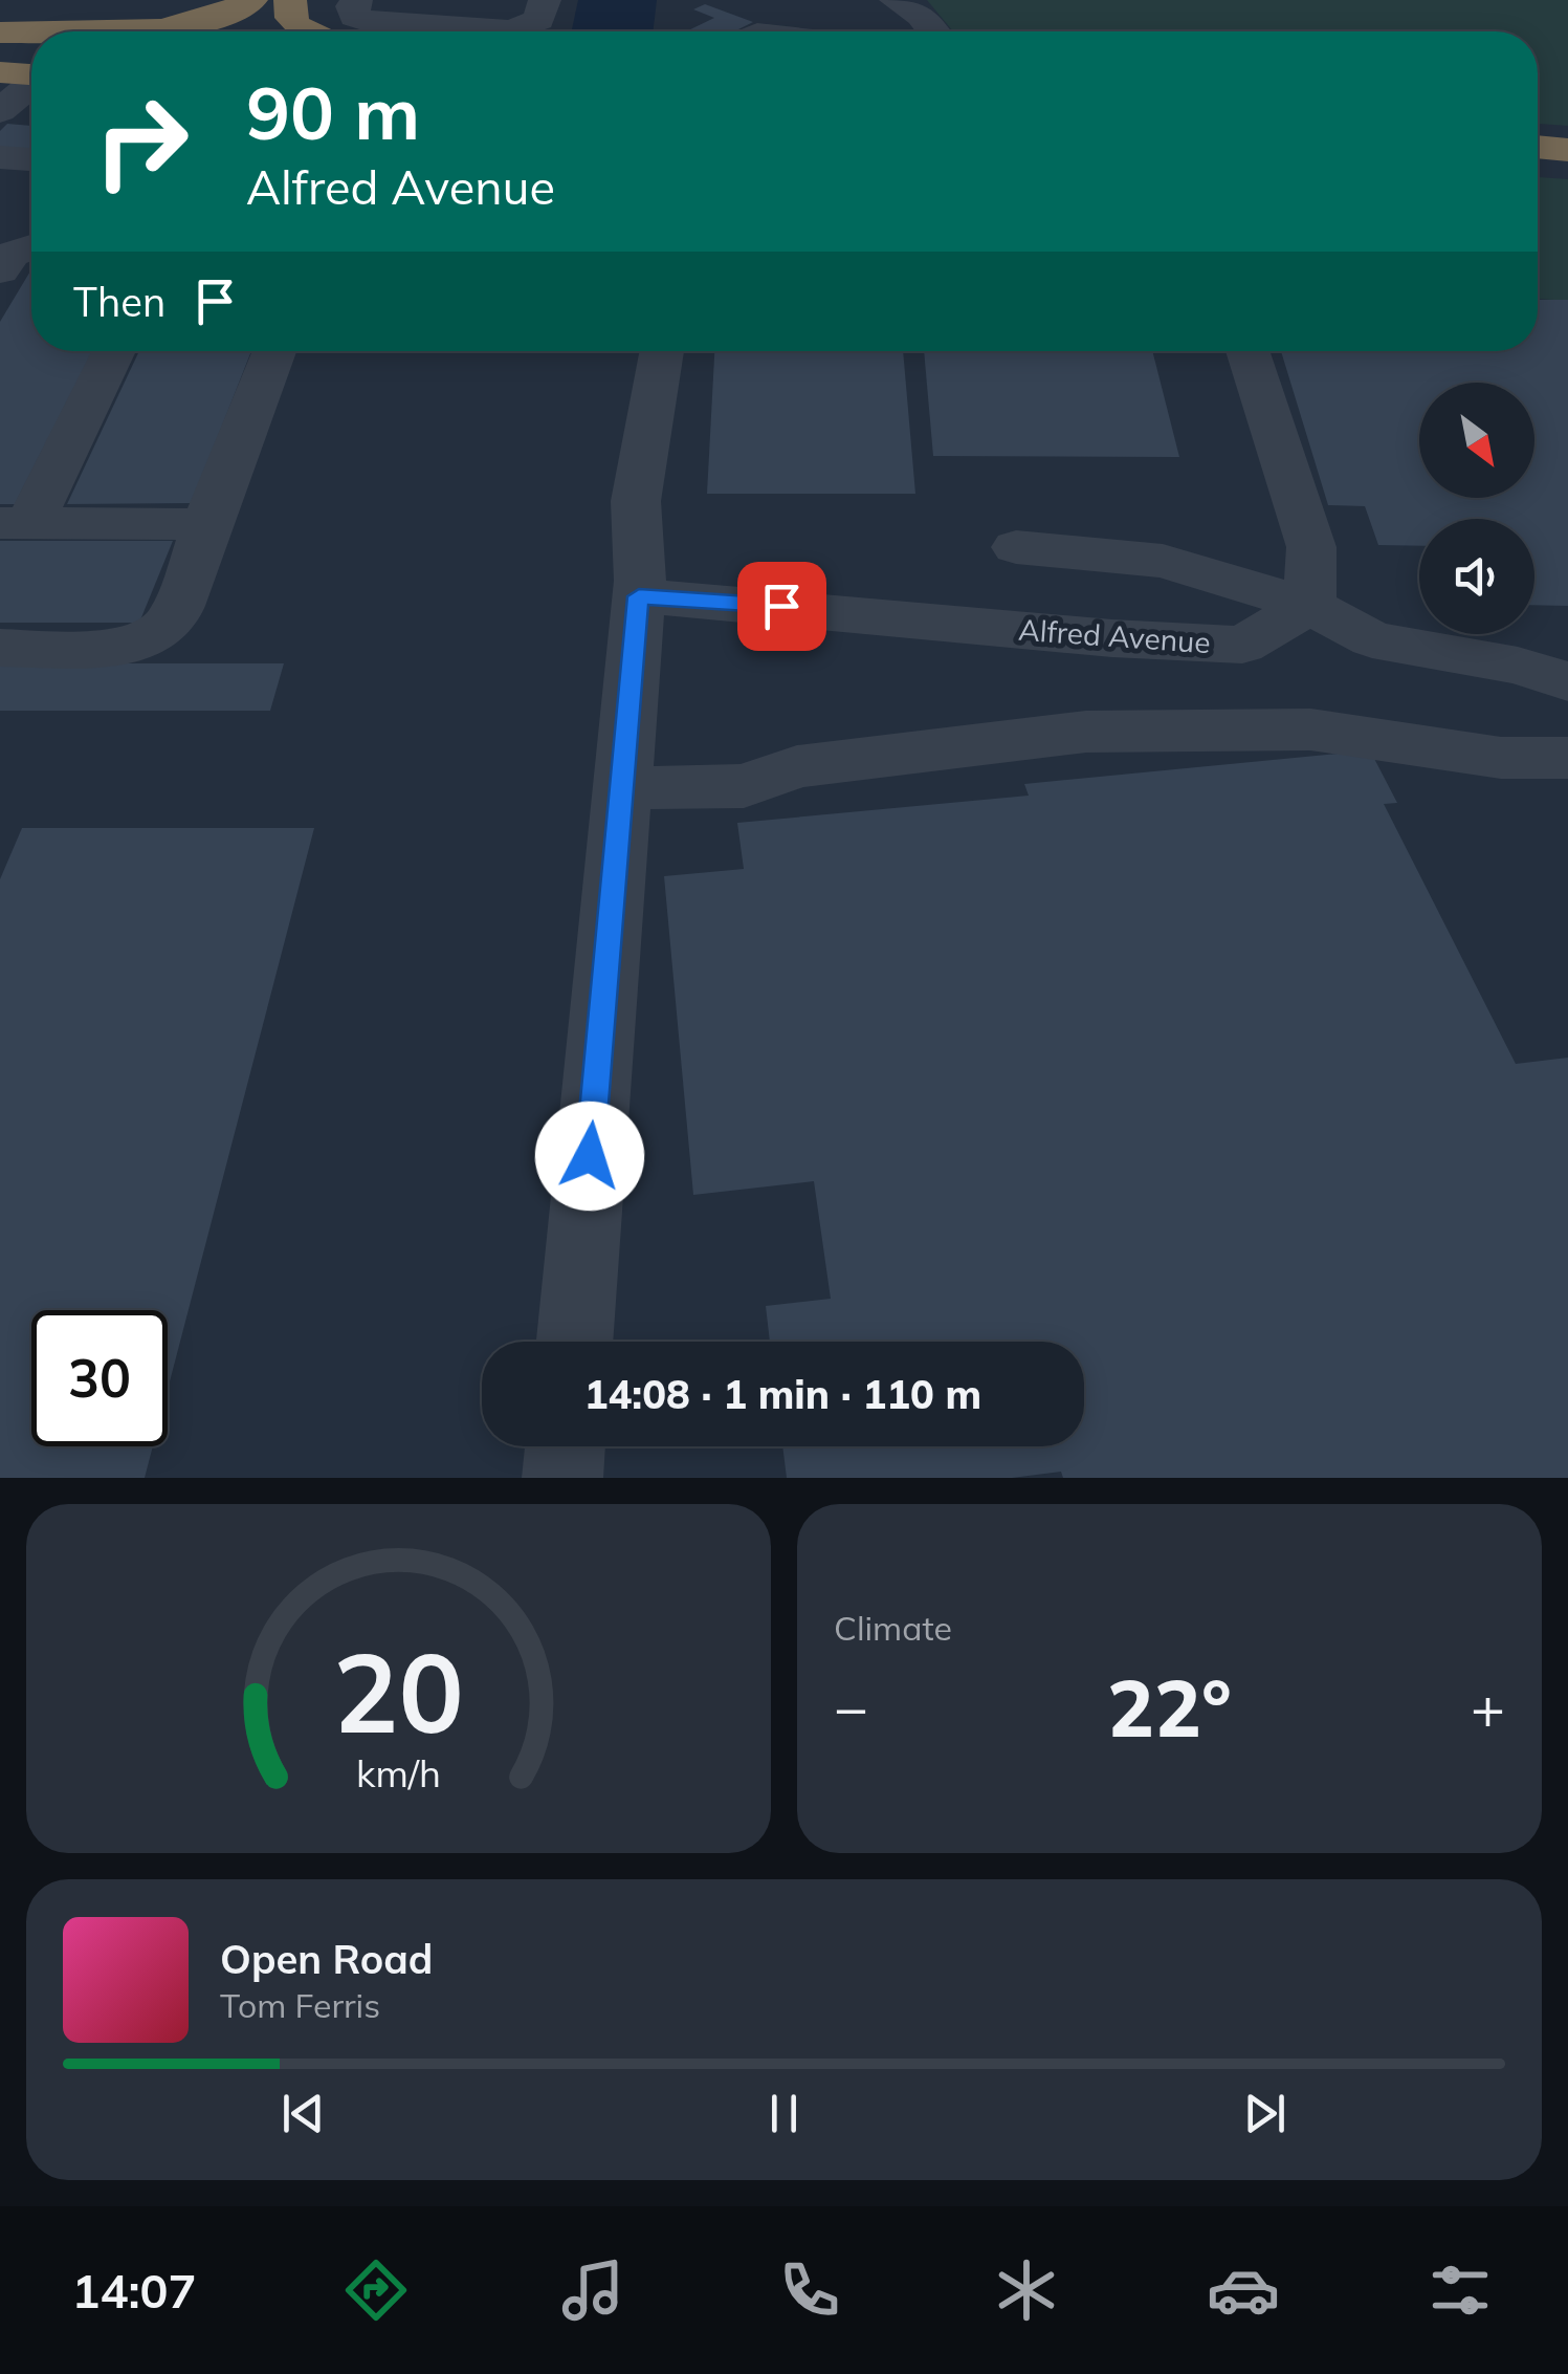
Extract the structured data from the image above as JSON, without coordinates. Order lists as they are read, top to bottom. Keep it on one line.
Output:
{"streets":{"street":["Alfred Avenue"]},"north":"bottom right","page":{"turn":["90 m","Alfred Avenue"],"then":"Then","limit":"30","trip":"14:08 · 1 min · 110 m","tile":"Climate","heat":["−","22°","+"],"song":["Open Road","Tom Ferris"],"tabs":"14:07","gauge":["20","km/h"]}}
